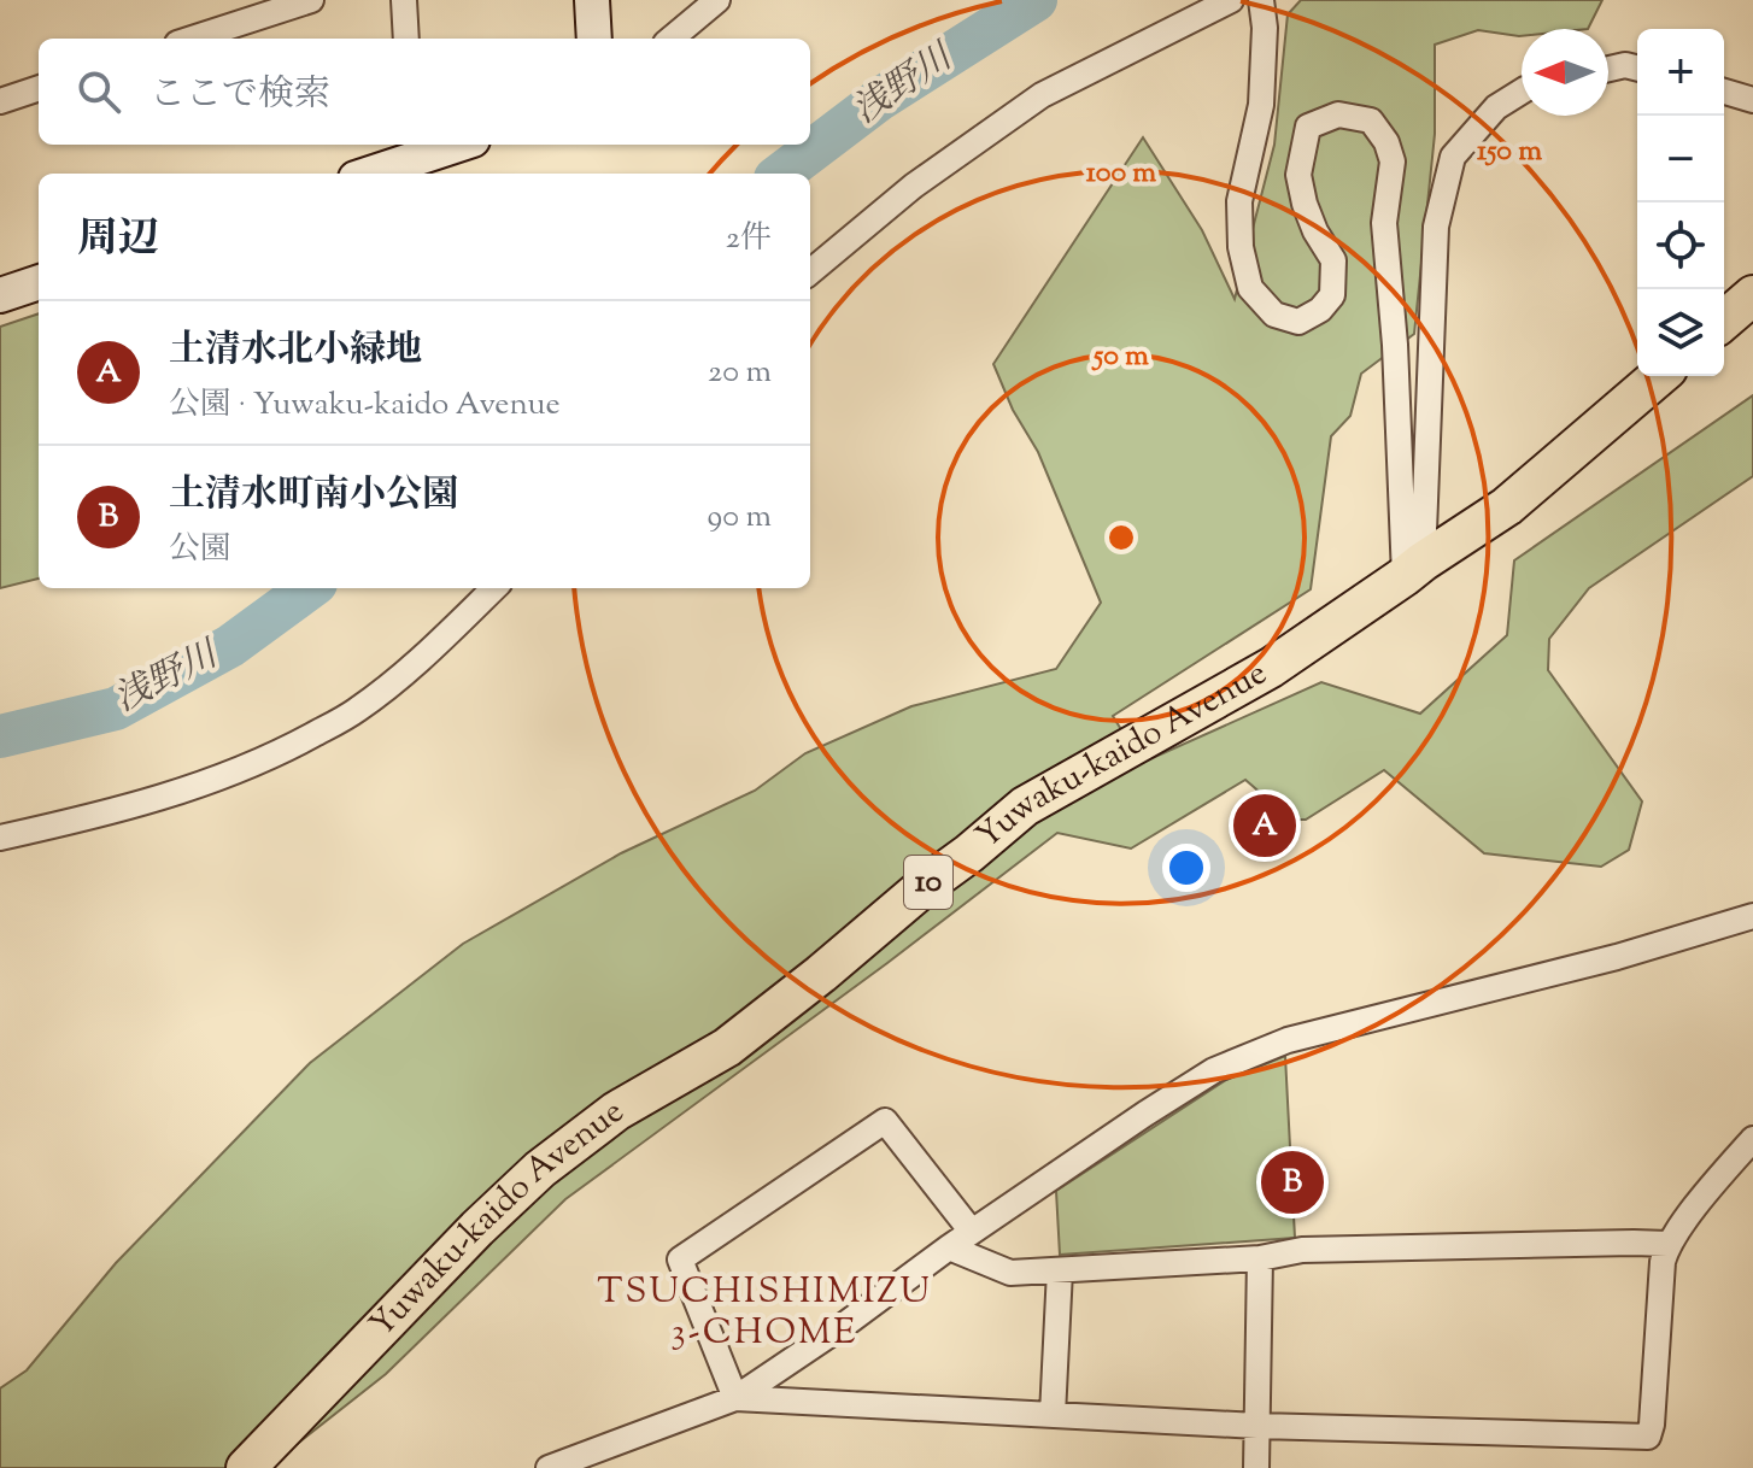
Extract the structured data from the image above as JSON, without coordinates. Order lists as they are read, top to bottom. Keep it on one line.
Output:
{"streets":{"main road":["Yuwaku-kaido Avenue","10"]},"districts":["TSUCHISHIMIZU 3-CHOME"],"water":["浅野川"],"north":"left","page":{"map_buttons":["+","−"],"search":"ここで検索","heading":["周辺","2件"],"list":[{"mark":"A","name":"土清水北小緑地","note":"公園 · Yuwaku-kaido Avenue","value":"20 m"},{"mark":"B","name":"土清水町南小公園","note":"公園","value":"90 m"}],"pins":["A","B"]},"rings":["150 m","100 m","50 m"]}
